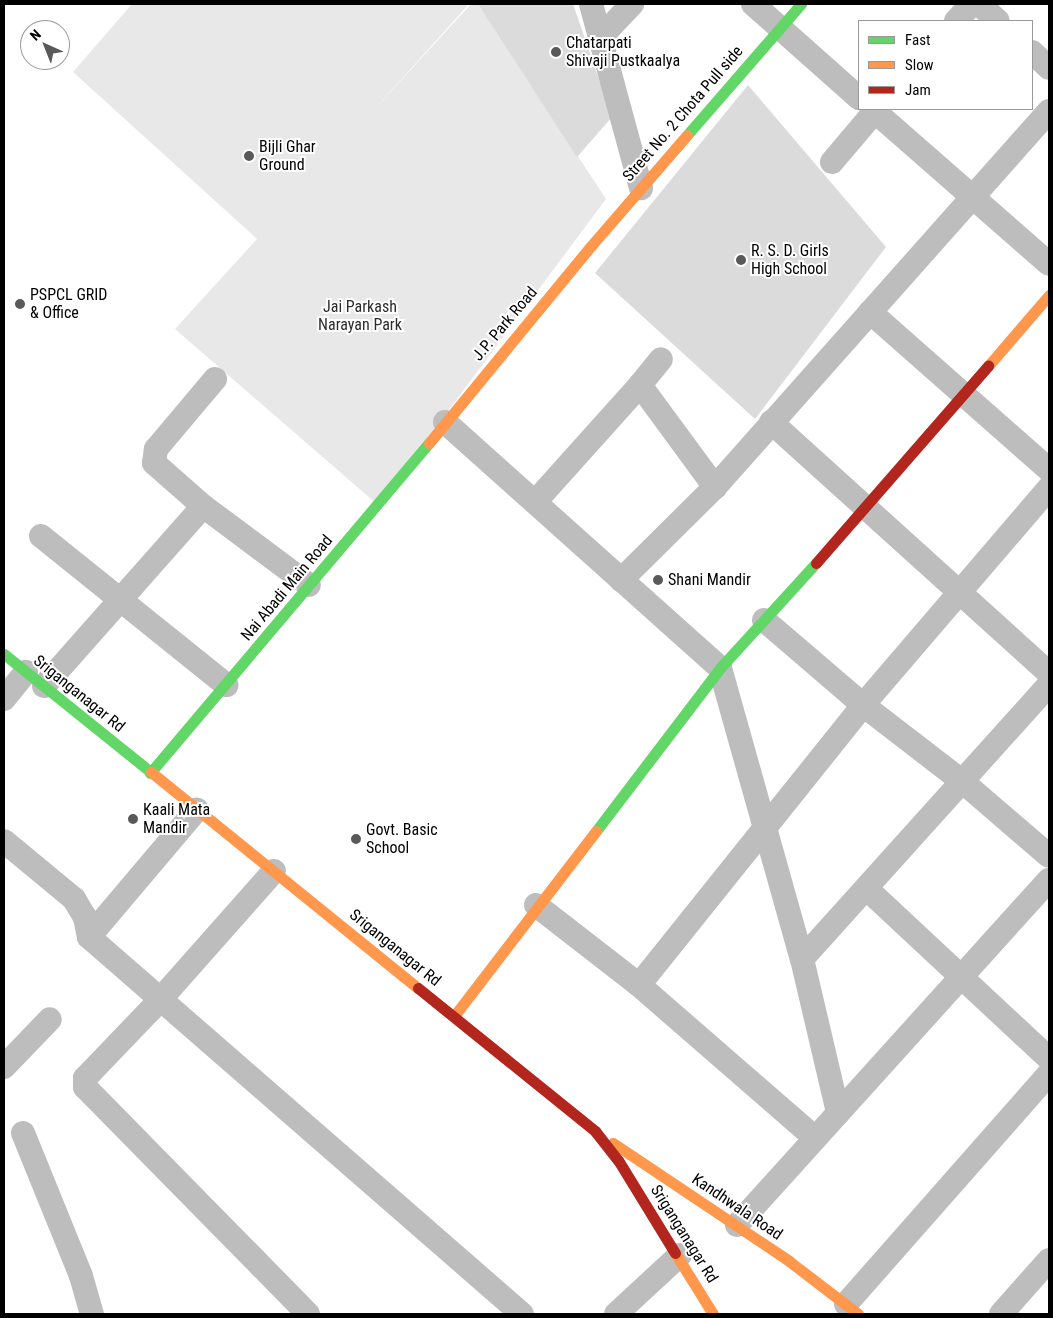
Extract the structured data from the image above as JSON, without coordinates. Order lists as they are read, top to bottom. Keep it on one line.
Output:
{"streets":{"street":["Street No. 2 Chota Pull side","J.P. Park Road","Nai Abadi Main Road","Sriganganagar Rd","Kandhwala Road"]},"crossings":[["Street No. 2 Chota Pull side","J.P. Park Road"],["J.P. Park Road","Nai Abadi Main Road"],["Nai Abadi Main Road","Sriganganagar Rd"],["Sriganganagar Rd","Kandhwala Road"]],"parks":["Jai Parkash Narayan Park"],"places":["Chatarpati Shivaji Pustkaalya","Bijli Ghar Ground","R. S. D. Girls High School","PSPCL GRID & Office","Shani Mandir","Kaali Mata Mandir","Govt. Basic School"],"legend":["Fast","Slow","Jam"],"north":"top left"}
